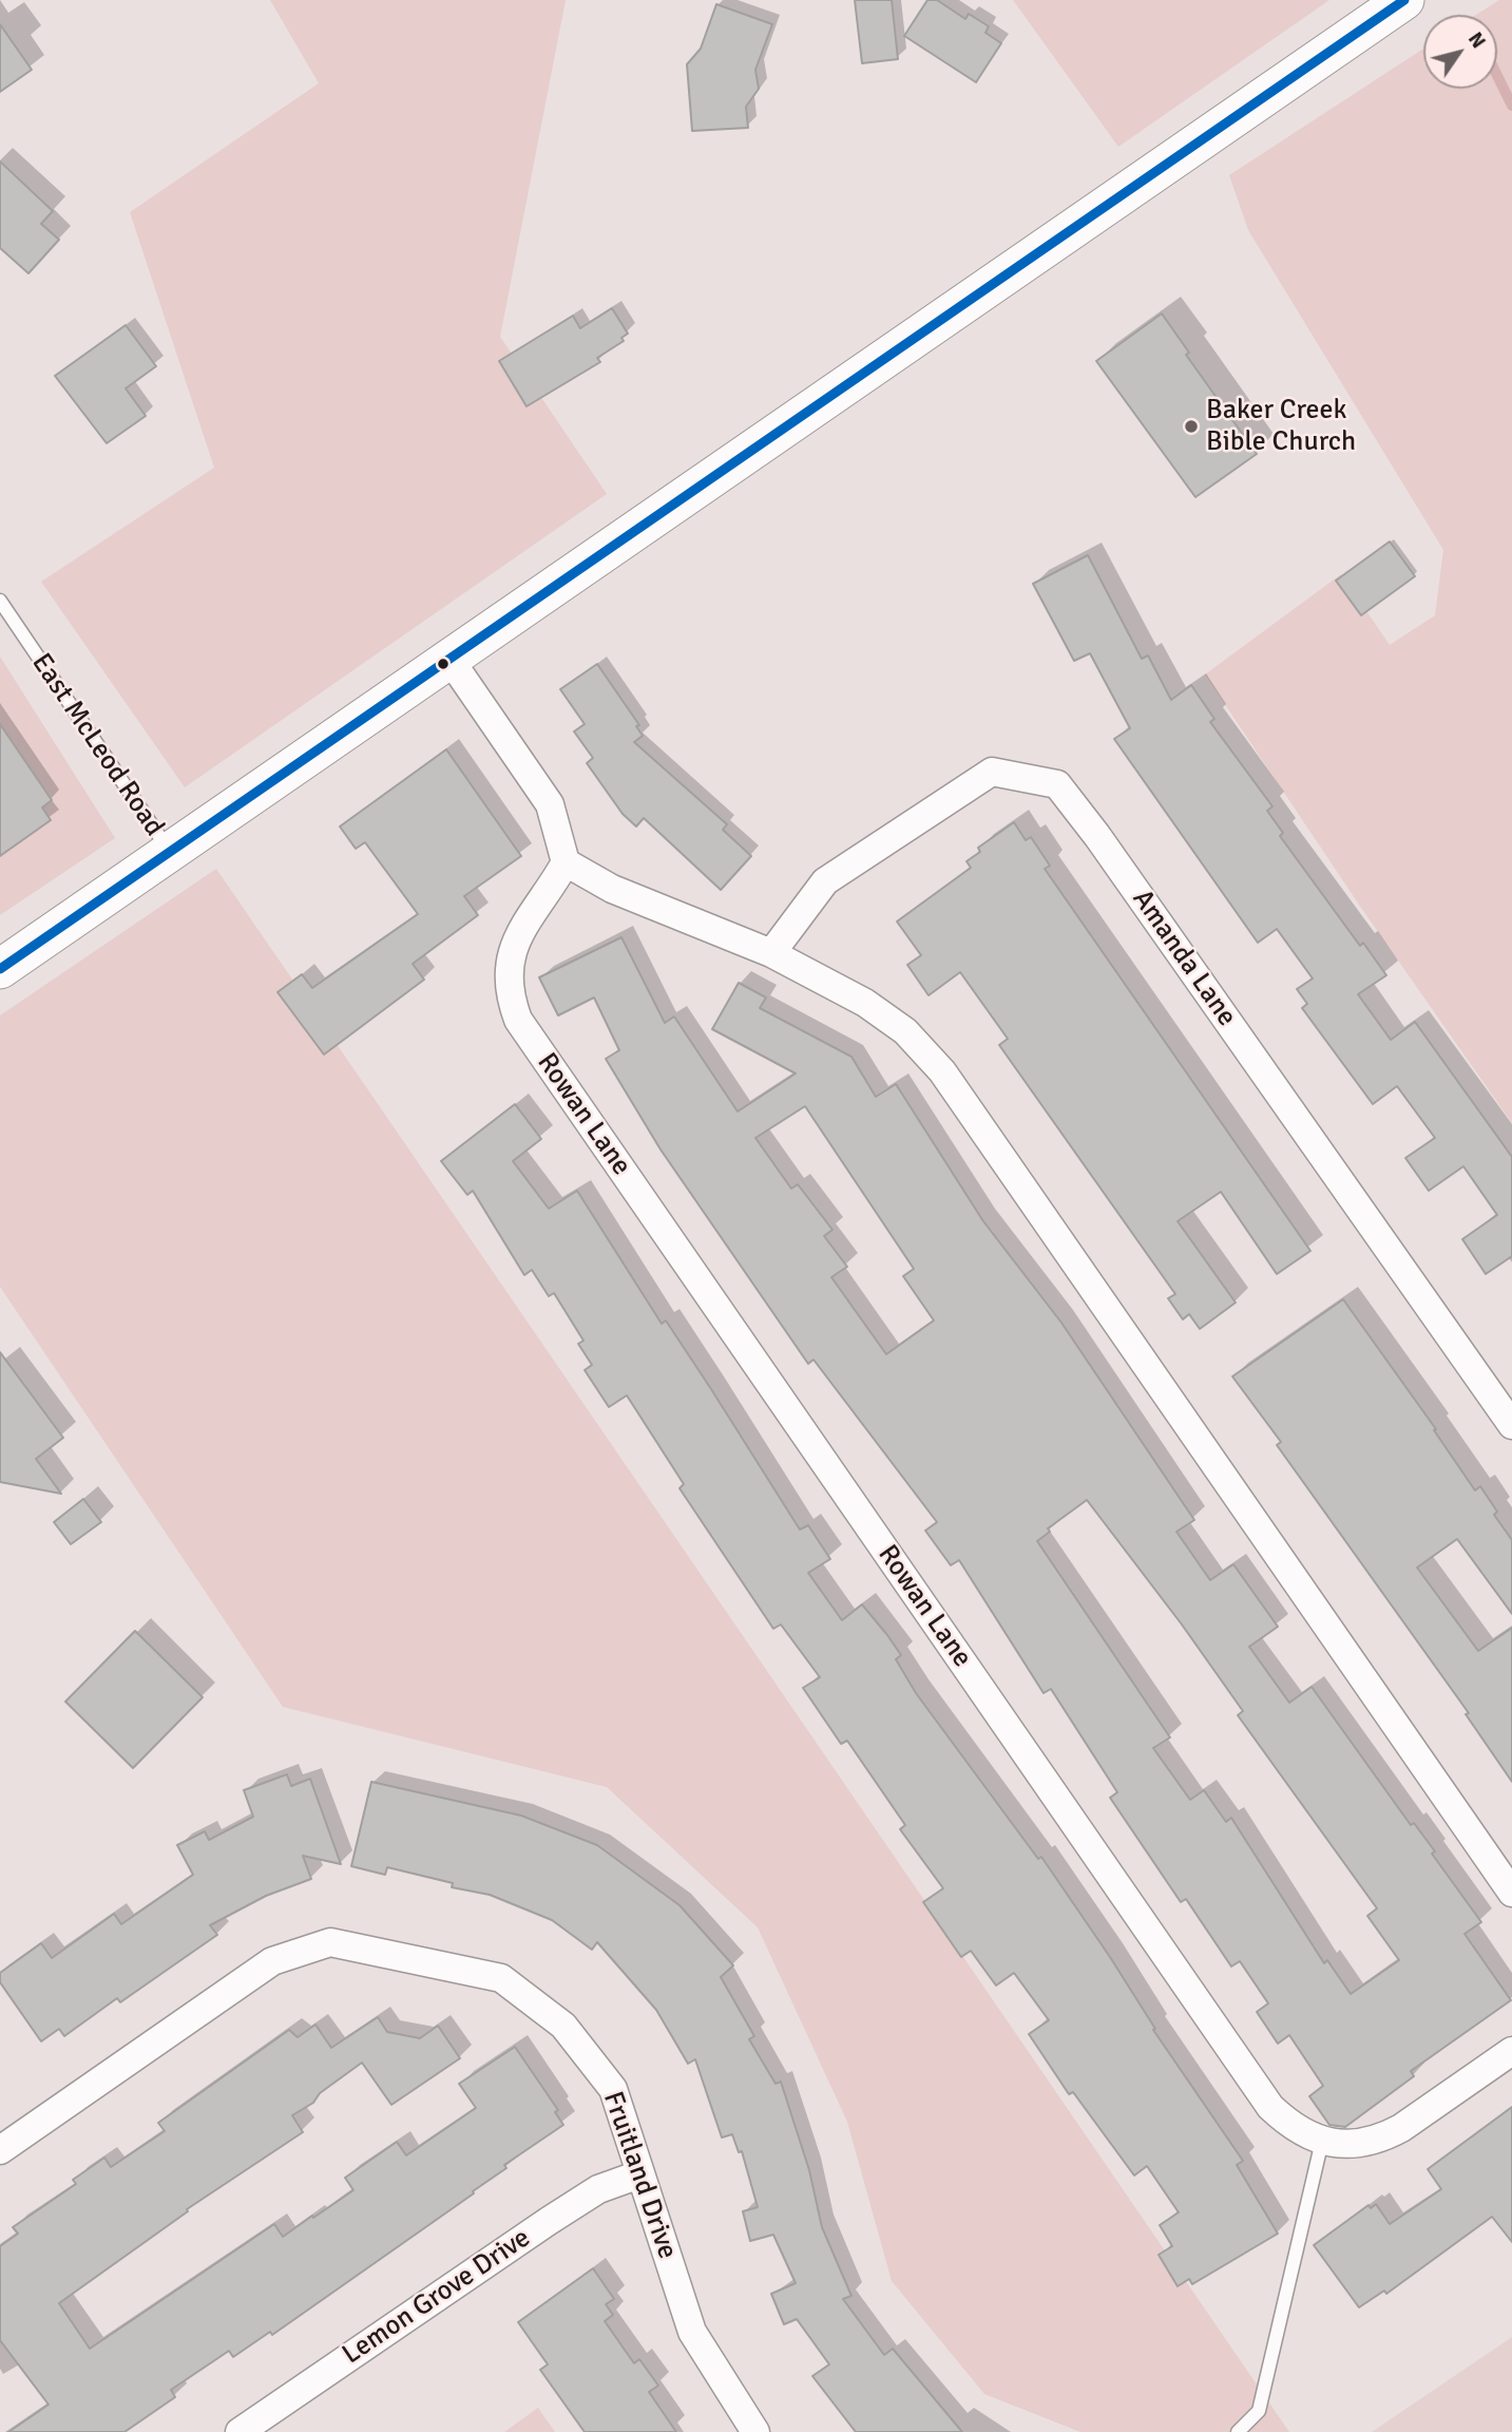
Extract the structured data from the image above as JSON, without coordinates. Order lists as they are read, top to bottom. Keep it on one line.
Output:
{"streets":{"street":["Amanda Lane","Rowan Lane","Fruitland Drive","Lemon Grove Drive"],"lane":["East McLeod Road"]},"crossings":[["Fruitland Drive","Lemon Grove Drive"]],"places":["Baker Creek Bible Church"],"north":"top right"}
